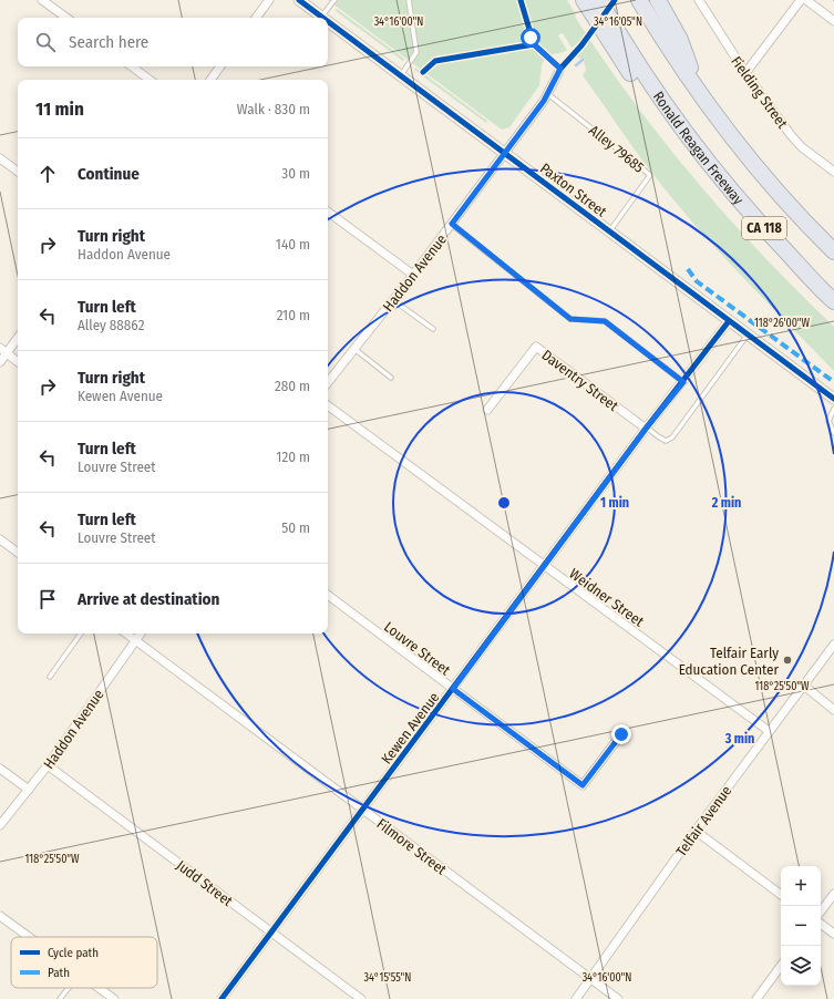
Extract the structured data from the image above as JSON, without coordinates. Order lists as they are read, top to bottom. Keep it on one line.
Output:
{"streets":{"highway":["Ronald Reagan Freeway","CA 118"],"street":["Fielding Street","Paxton Street","Haddon Avenue","Daventry Street","Weidner Street","Louvre Street","Kewen Avenue","Telfair Avenue","Filmore Street","Judd Street"],"lane":["Alley 79685"]},"crossings":[["Alley 79685","Paxton Street"],["Alley 79685","Haddon Avenue"],["Paxton Street","Haddon Avenue"],["Paxton Street","Kewen Avenue"],["Haddon Avenue","Filmore Street"],["Haddon Avenue","Judd Street"],["Daventry Street","Kewen Avenue"],["Weidner Street","Kewen Avenue"],["Weidner Street","Telfair Avenue"],["Louvre Street","Kewen Avenue"],["Kewen Avenue","Filmore Street"],["Kewen Avenue","Judd Street"],["Telfair Avenue","Filmore Street"]],"places":["Telfair Early Education Center"],"legend":["Cycle path","Path"],"page":{"search":"Search here","heading":["11 min","Walk · 830 m"],"list":[["Continue","30 m"],["Turn right","Haddon Avenue","140 m"],["Turn left","Alley 88862","210 m"],["Turn right","Kewen Avenue","280 m"],["Turn left","Louvre Street","120 m"],["Turn left","Louvre Street","50 m"],"Arrive at destination"],"map_buttons":["+","−"]},"coordinates":["34°16'00\"N","34°16'05\"N","118°26'00\"W","118°25'50\"W","34°15'55\"N"],"rings":["1 min","2 min","3 min"]}
